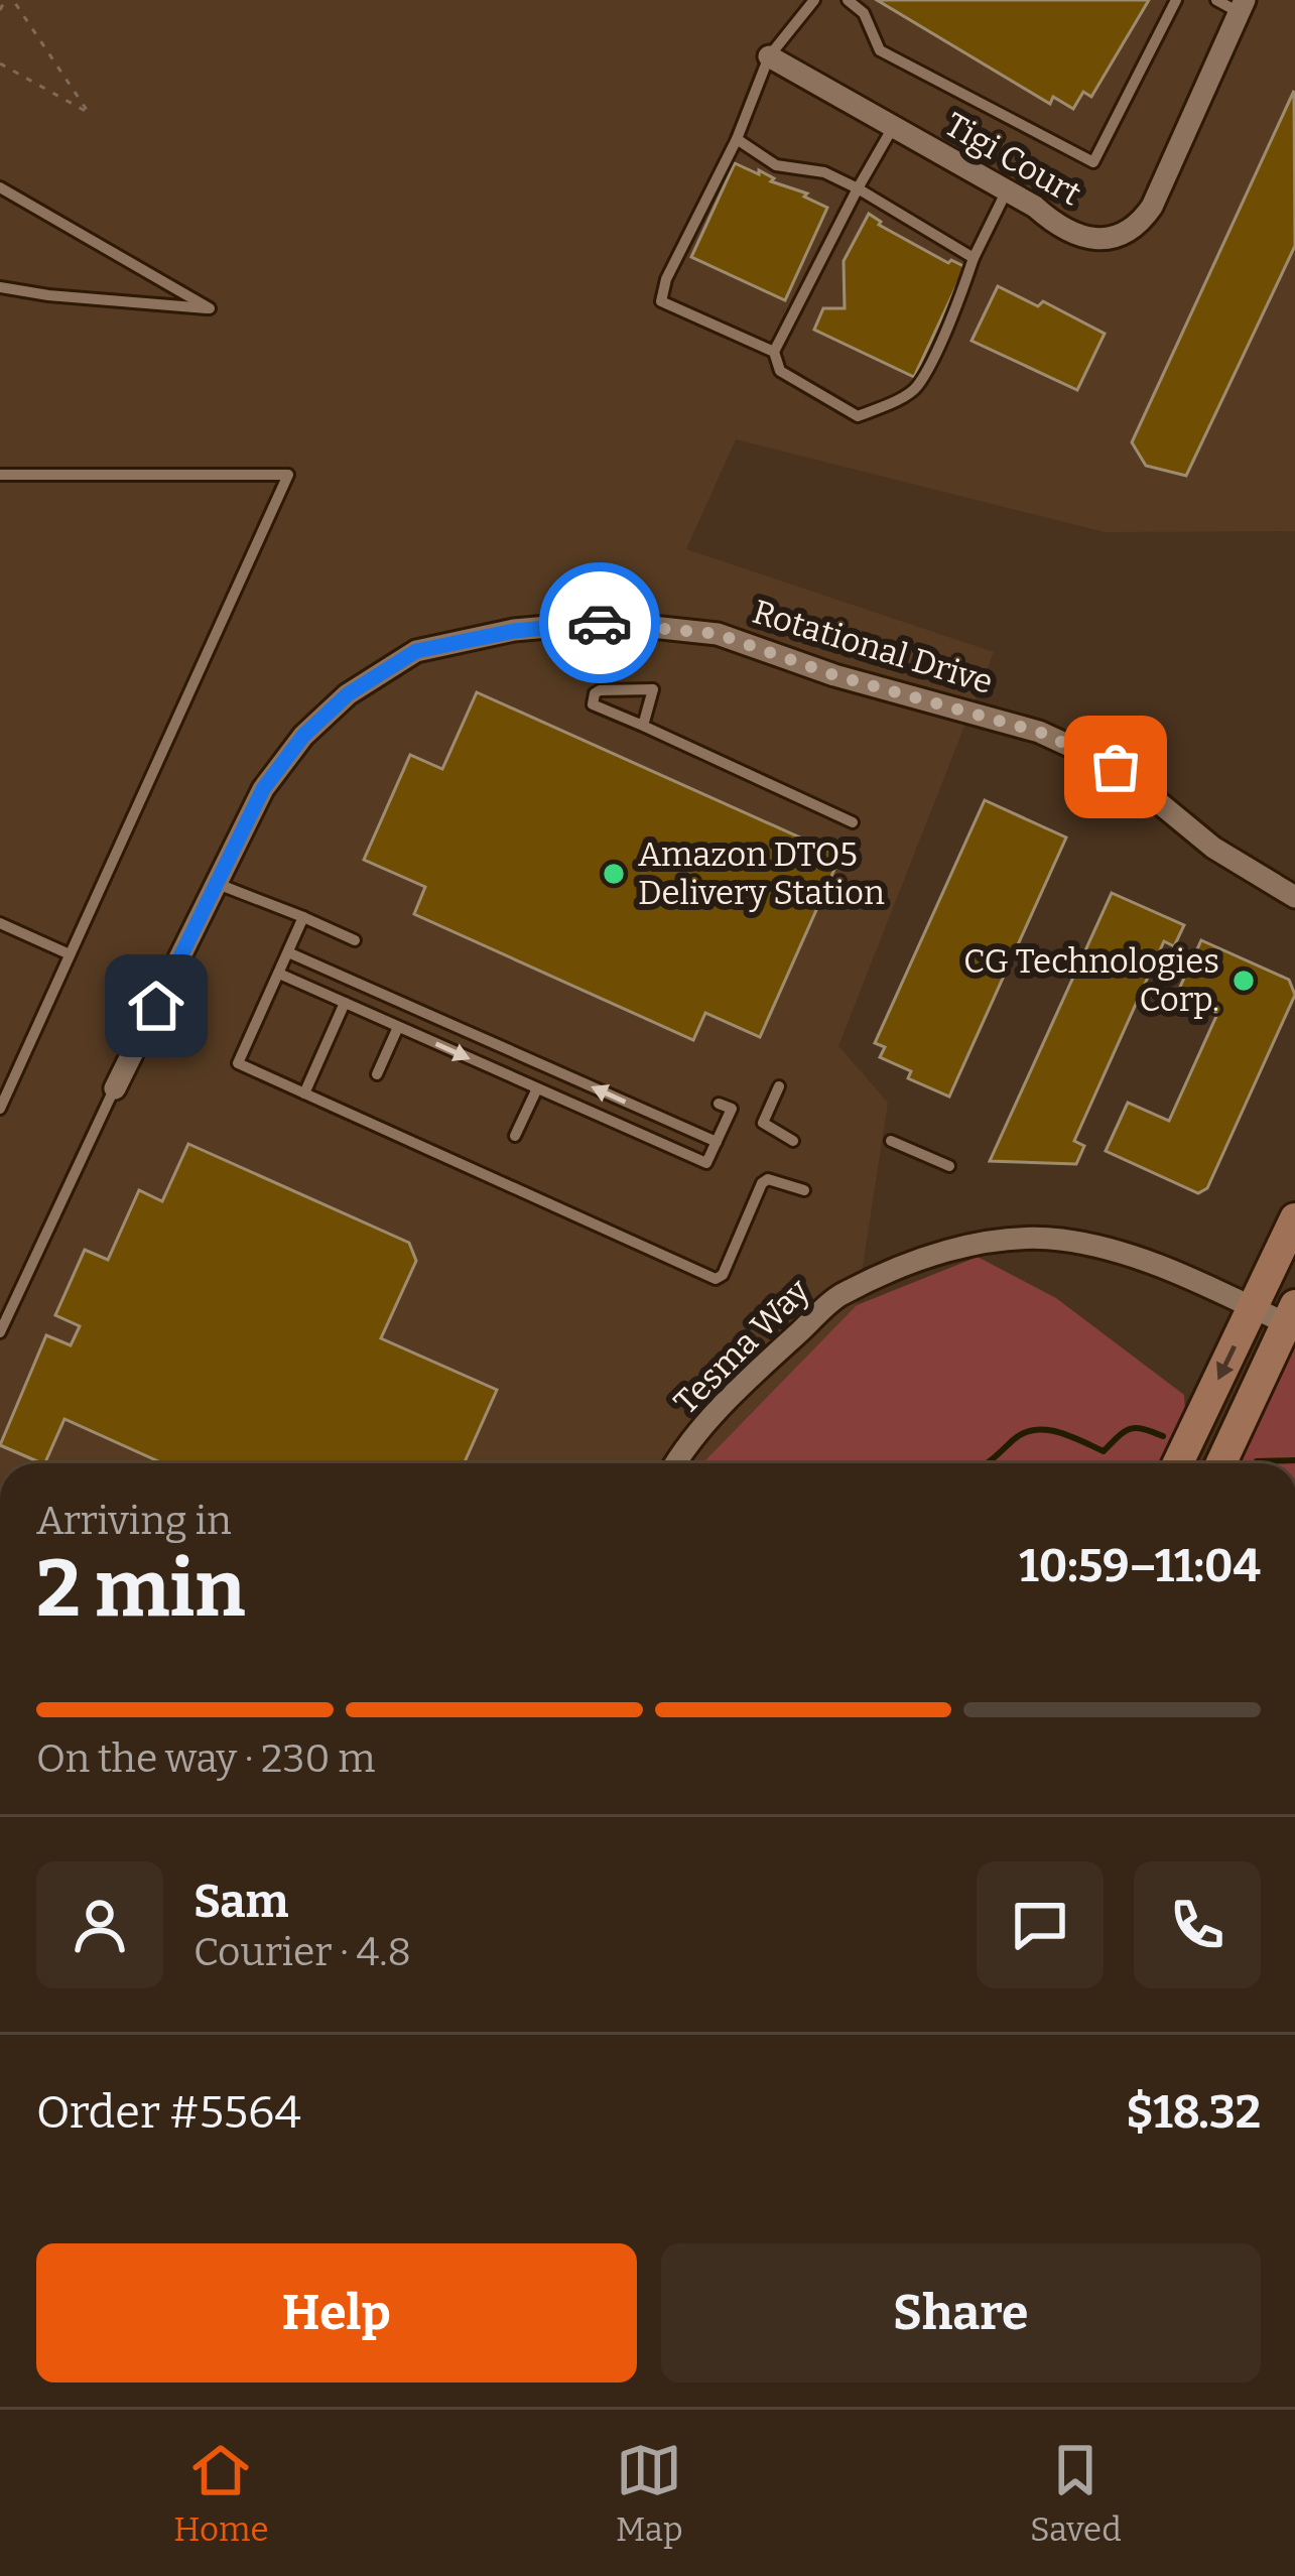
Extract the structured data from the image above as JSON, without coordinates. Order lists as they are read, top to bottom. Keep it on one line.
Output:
{"streets":{"street":["Tigi Court","Rotational Drive","Tesma Way"]},"places":["Amazon DTO5 Delivery Station","CG Technologies Corp."],"page":{"heading":["2 min","Arriving in","10:59–11:04"],"panel":["Sam","Courier · 4.8","Order #5564","$18.32"],"bar":"On the way · 230 m","buttons":["Help","Share"],"tabs":["Home","Map","Saved"]}}
